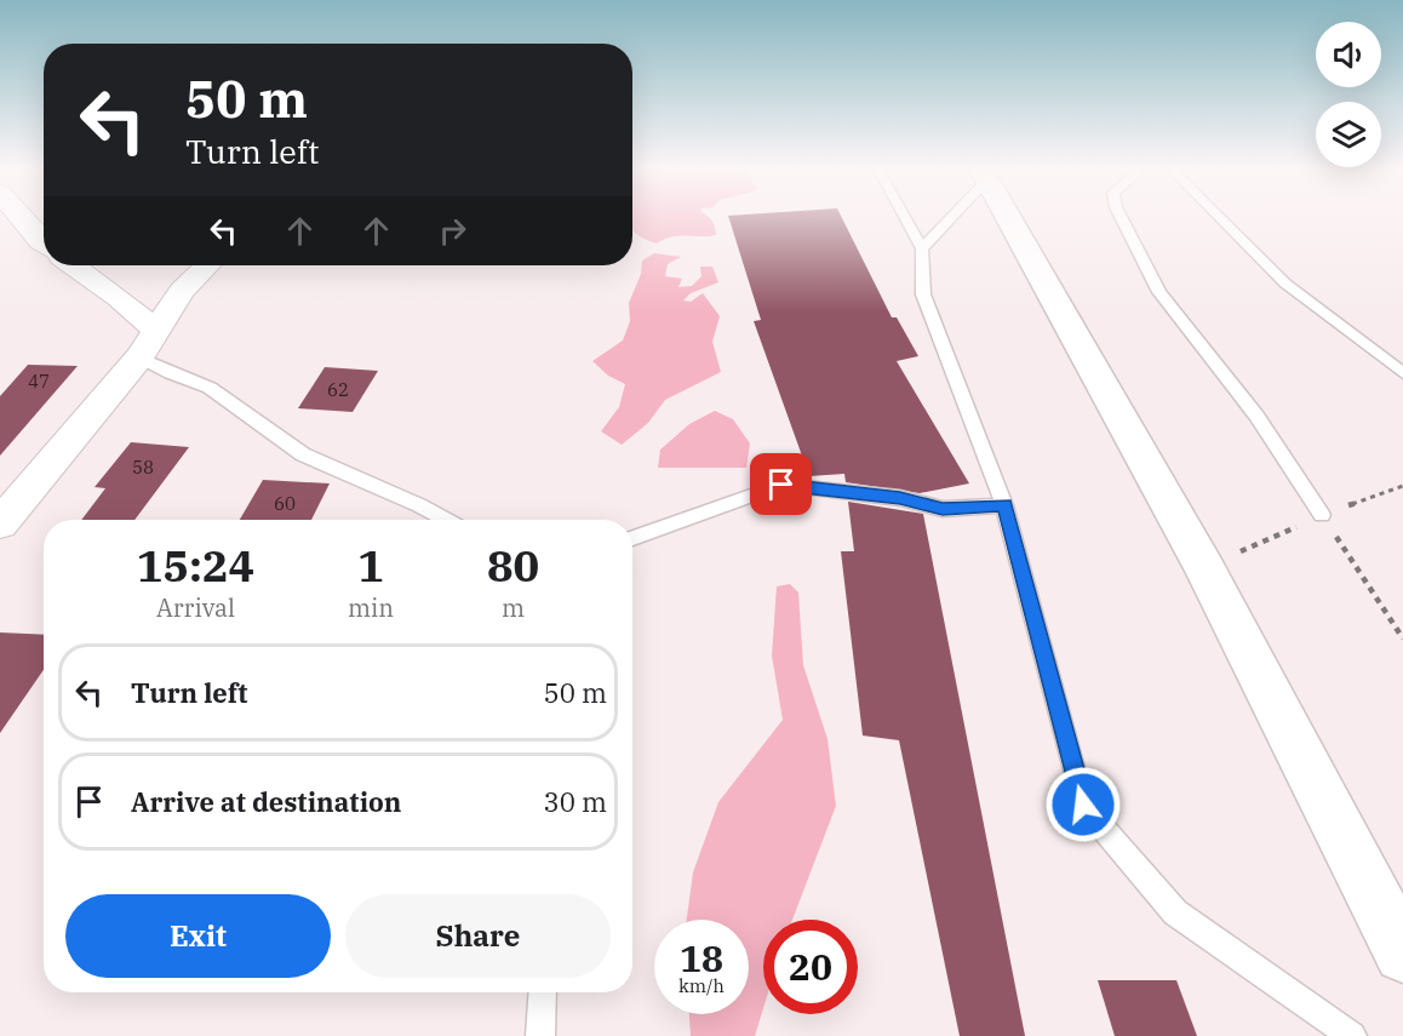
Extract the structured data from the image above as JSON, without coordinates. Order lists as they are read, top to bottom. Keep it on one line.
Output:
{"house_numbers":["47","62","58","60"],"page":{"turn":["50 m","Turn left"],"eta":["15:24","Arrival","1","min","80","m"],"list":[{"name":"Turn left","value":"50 m"},{"name":"Arrive at destination","value":"30 m"}],"buttons":["Exit","Share"],"speed":"18 km/h","limit":"20"}}
